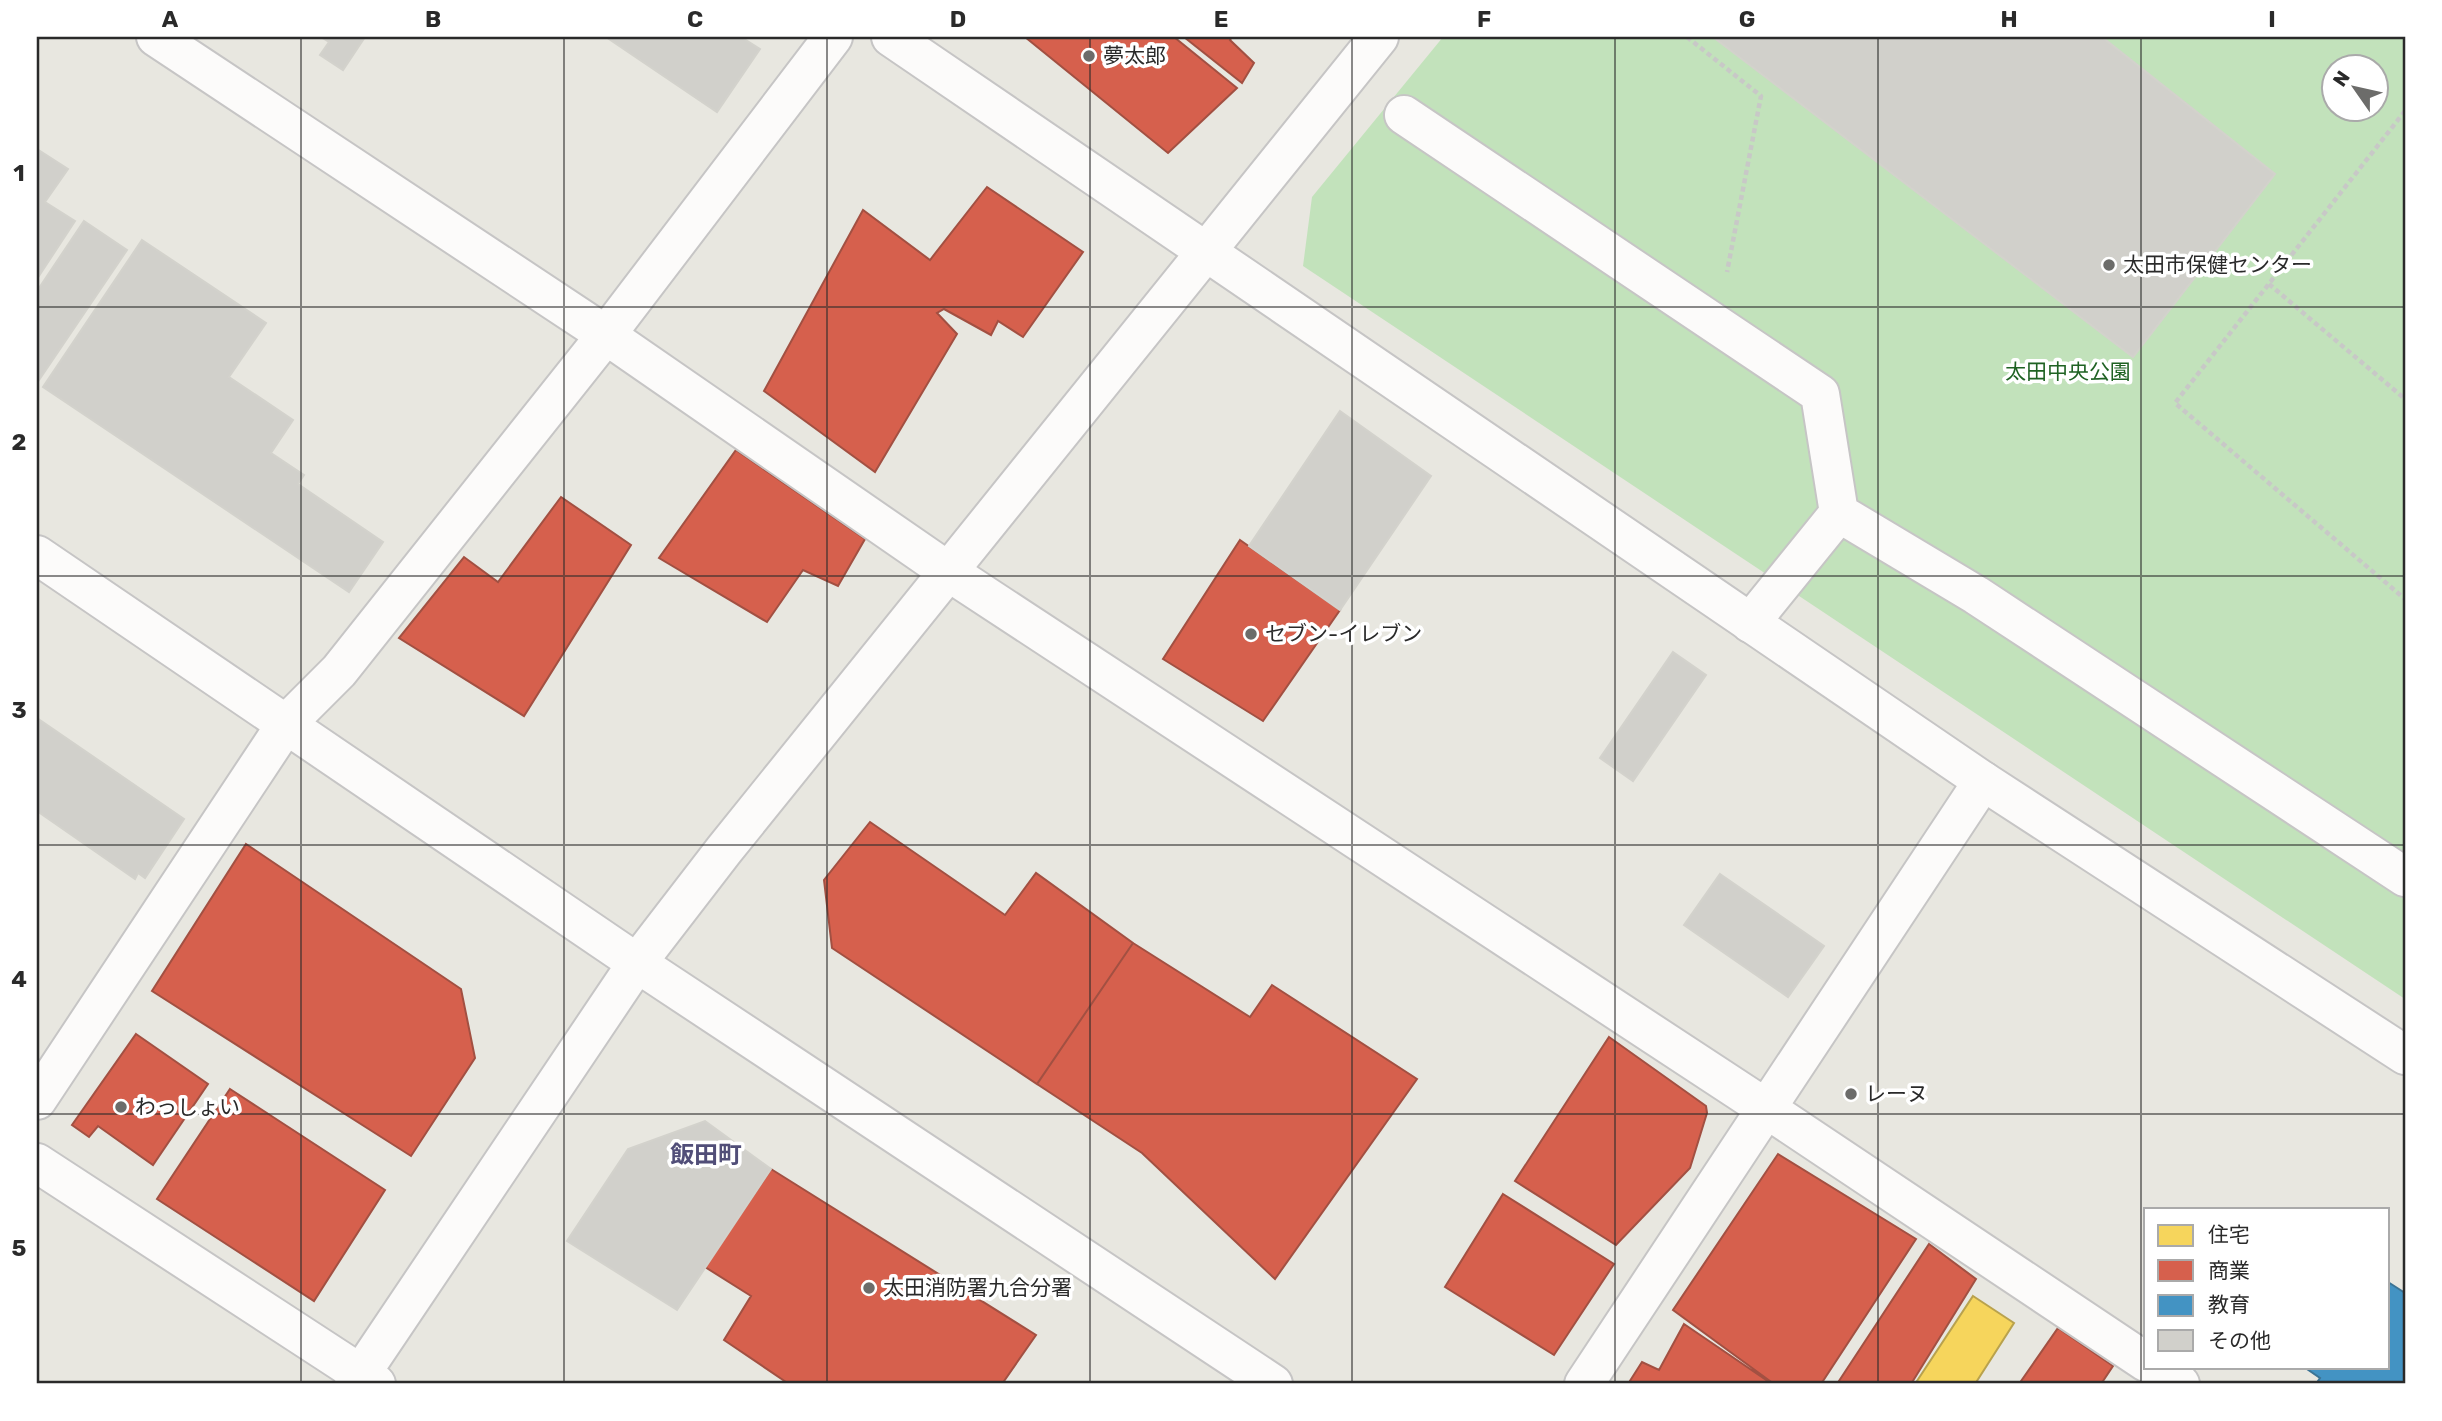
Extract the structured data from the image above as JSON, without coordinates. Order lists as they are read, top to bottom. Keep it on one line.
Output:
{"districts":["飯田町"],"parks":["太田中央公園"],"places":["夢太郎","太田市保健センター","セブン-イレブン","レーヌ","わっしょい","太田消防署九合分署"],"legend":["住宅","商業","教育","その他"],"north":"top left","grid":{"columns":["A","B","C","D","E","F","G","H","I"],"rows":["1","2","3","4","5"]}}
